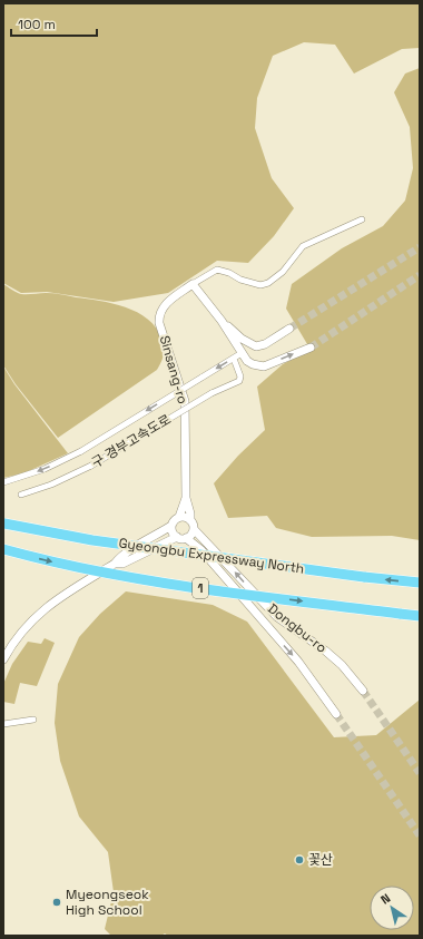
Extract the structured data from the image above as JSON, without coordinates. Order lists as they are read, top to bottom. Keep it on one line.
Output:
{"streets":{"highway":["Gyeongbu Expressway North","1"],"main road":["Sinsang-ro","Dongbu-ro"],"street":["구 경부고속도로"]},"places":["꽃산","Myeongseok High School"],"scale_bar":"100 m","north":"top left"}
